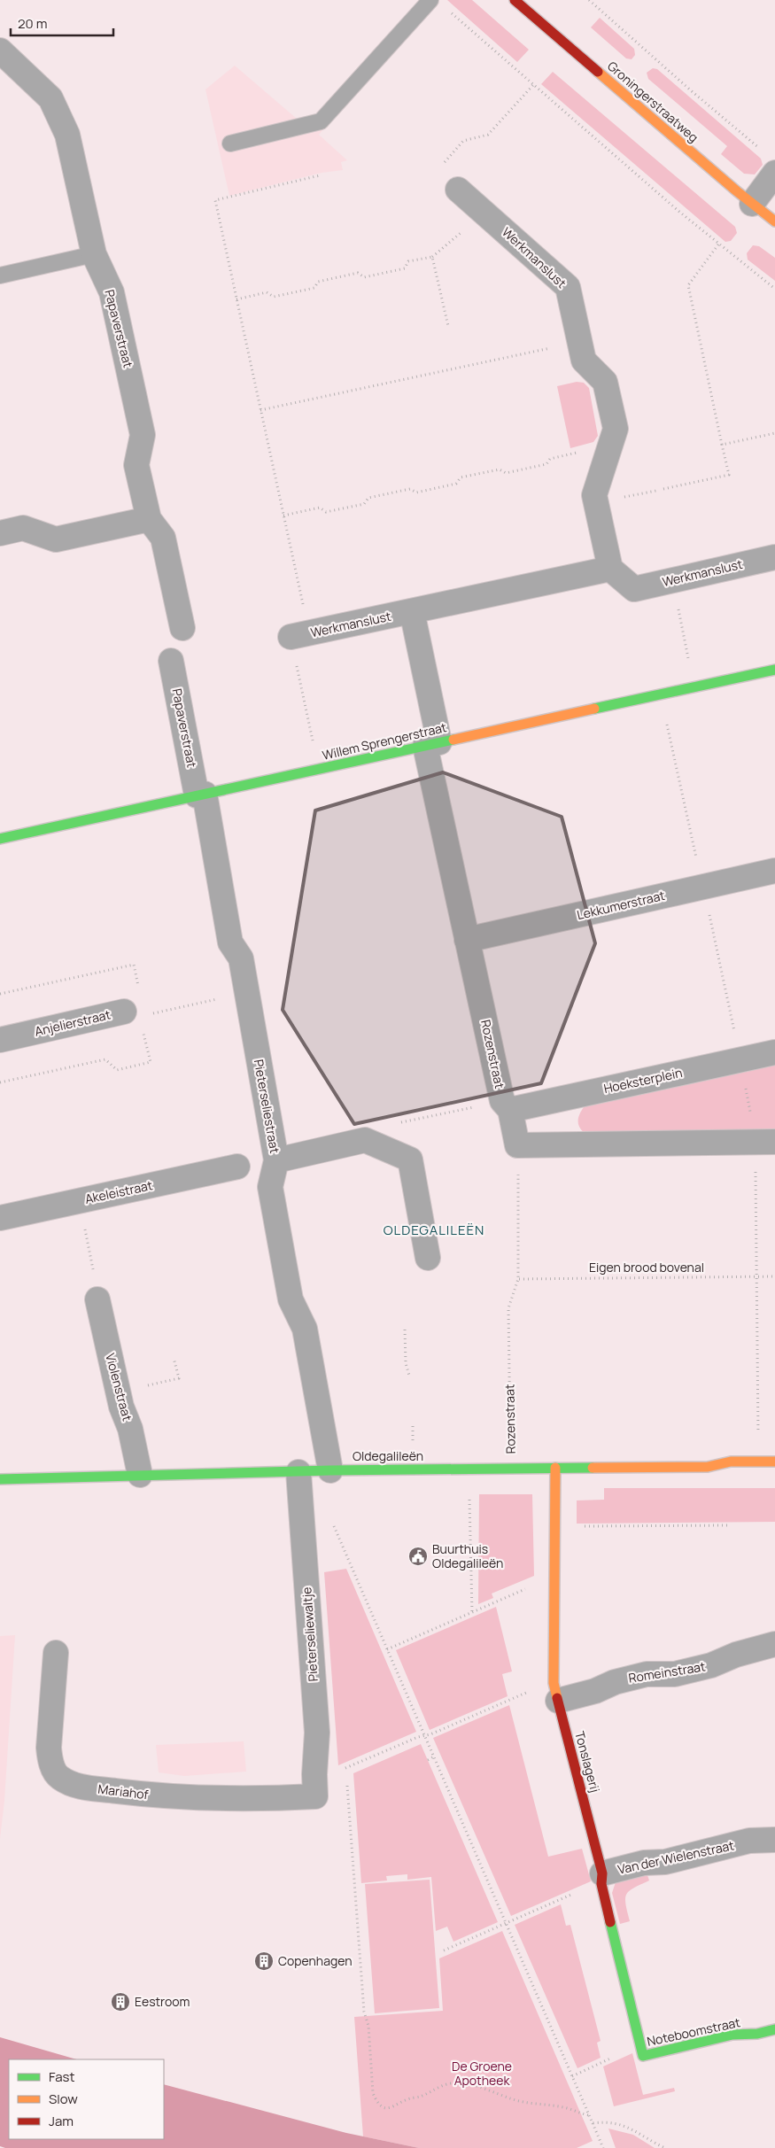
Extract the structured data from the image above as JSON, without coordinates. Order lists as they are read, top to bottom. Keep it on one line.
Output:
{"streets":{"street":["Groningerstraatweg","Werkmanslust","Papaverstraat","Willem Sprengerstraat","Lekkumerstraat","Anjelierstraat","Rozenstraat","Hoeksterplein","Pieterseliestraat","Akeleistraat","Violenstraat","Oldegalileën","Pieterseliewaltje","Romeinstraat","Tonslagerij","Mariahof","Van der Wielenstraat","Noteboomstraat"],"path":["Eigen brood bovenal"]},"crossings":[["Papaverstraat","Willem Sprengerstraat"],["Papaverstraat","Pieterseliestraat"],["Willem Sprengerstraat","Rozenstraat"],["Willem Sprengerstraat","Pieterseliestraat"],["Lekkumerstraat","Rozenstraat"],["Rozenstraat","Hoeksterplein"],["Rozenstraat","Eigen brood bovenal"],["Rozenstraat","Oldegalileën"],["Pieterseliestraat","Oldegalileën"],["Violenstraat","Oldegalileën"],["Oldegalileën","Pieterseliewaltje"],["Oldegalileën","Tonslagerij"],["Pieterseliewaltje","Mariahof"],["Romeinstraat","Tonslagerij"],["Tonslagerij","Van der Wielenstraat"],["Tonslagerij","Noteboomstraat"]],"districts":["OLDEGALILEËN"],"parks":["De Groene Apotheek"],"places":{"public building":["Buurthuis Oldegalileën"],"building":["Copenhagen","Eestroom"]},"legend":["Fast","Slow","Jam"],"scale_bar":"20 m"}
